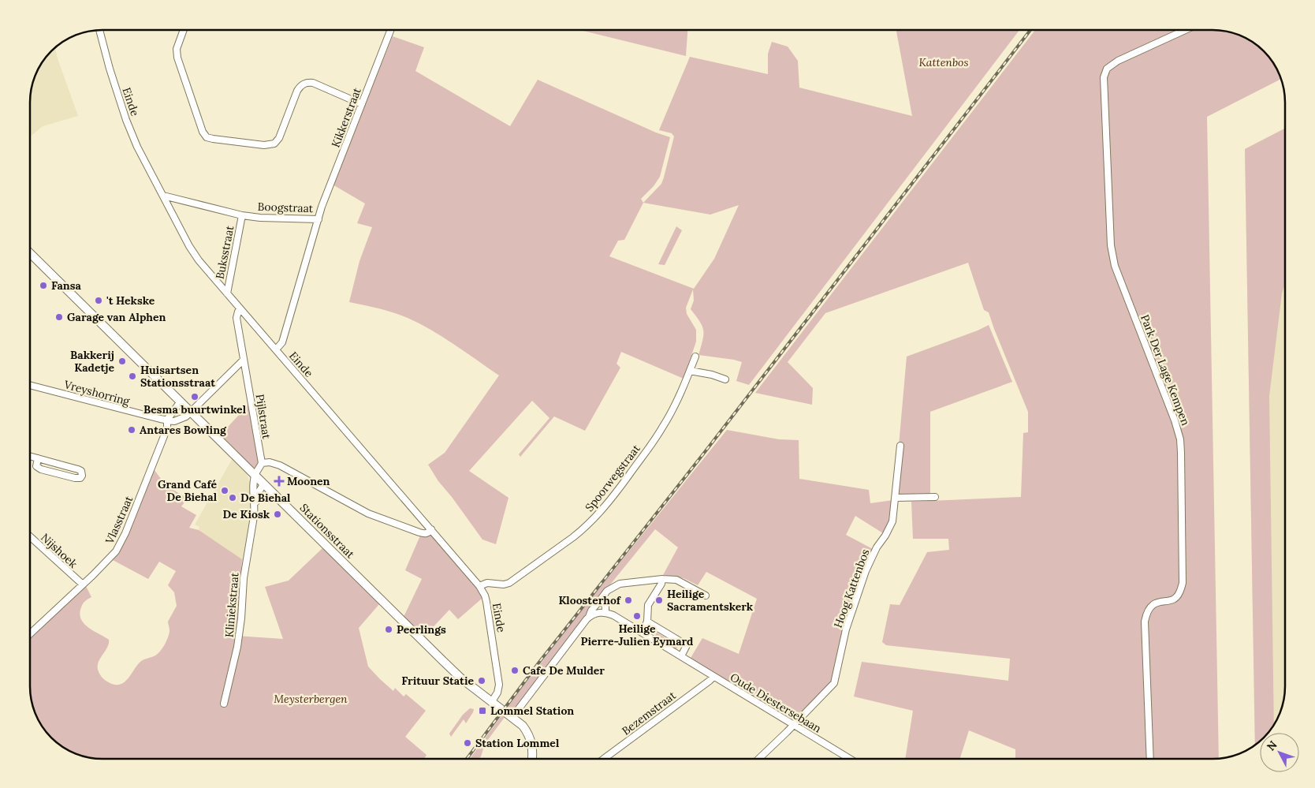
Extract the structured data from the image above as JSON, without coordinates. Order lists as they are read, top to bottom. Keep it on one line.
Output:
{"streets":{"main road":["Stationsstraat"],"street":["Einde","Kikkerstraat","Boogstraat","Buksstraat","Park Der Lage Kempen","Vreyshorring","Pijlstraat","Spoorwegstraat","Vlasstraat","Nijshoek","Hoog Kattenbos","Kliniekstraat","Oude Diestersebaan","Bezemstraat"]},"crossings":[["Einde","Boogstraat"],["Einde","Buksstraat"],["Einde","Pijlstraat"],["Einde","Spoorwegstraat"],["Einde","Stationsstraat"],["Kikkerstraat","Boogstraat"],["Boogstraat","Buksstraat"],["Vreyshorring","Vlasstraat"],["Vreyshorring","Stationsstraat"],["Vlasstraat","Nijshoek"],["Stationsstraat","Kliniekstraat"],["Hoog Kattenbos","Oude Diestersebaan"],["Oude Diestersebaan","Bezemstraat"]],"parks":["Kattenbos","Meysterbergen"],"places":{"other":["Fansa","'t Hekske","Garage van Alphen","Bakkerij Kadetje","Huisartsen Stationsstraat","Besma buurtwinkel","Antares Bowling","Grand Café De Biehal","De Biehal","De Kiosk","Kloosterhof","Heilige Sacramentskerk","Heilige Pierre-Julien Eymard","Peerlings","Cafe De Mulder","Frituur Statie","Station Lommel"],"health":["Moonen"],"transit":["Lommel Station"]},"north":"top left"}
